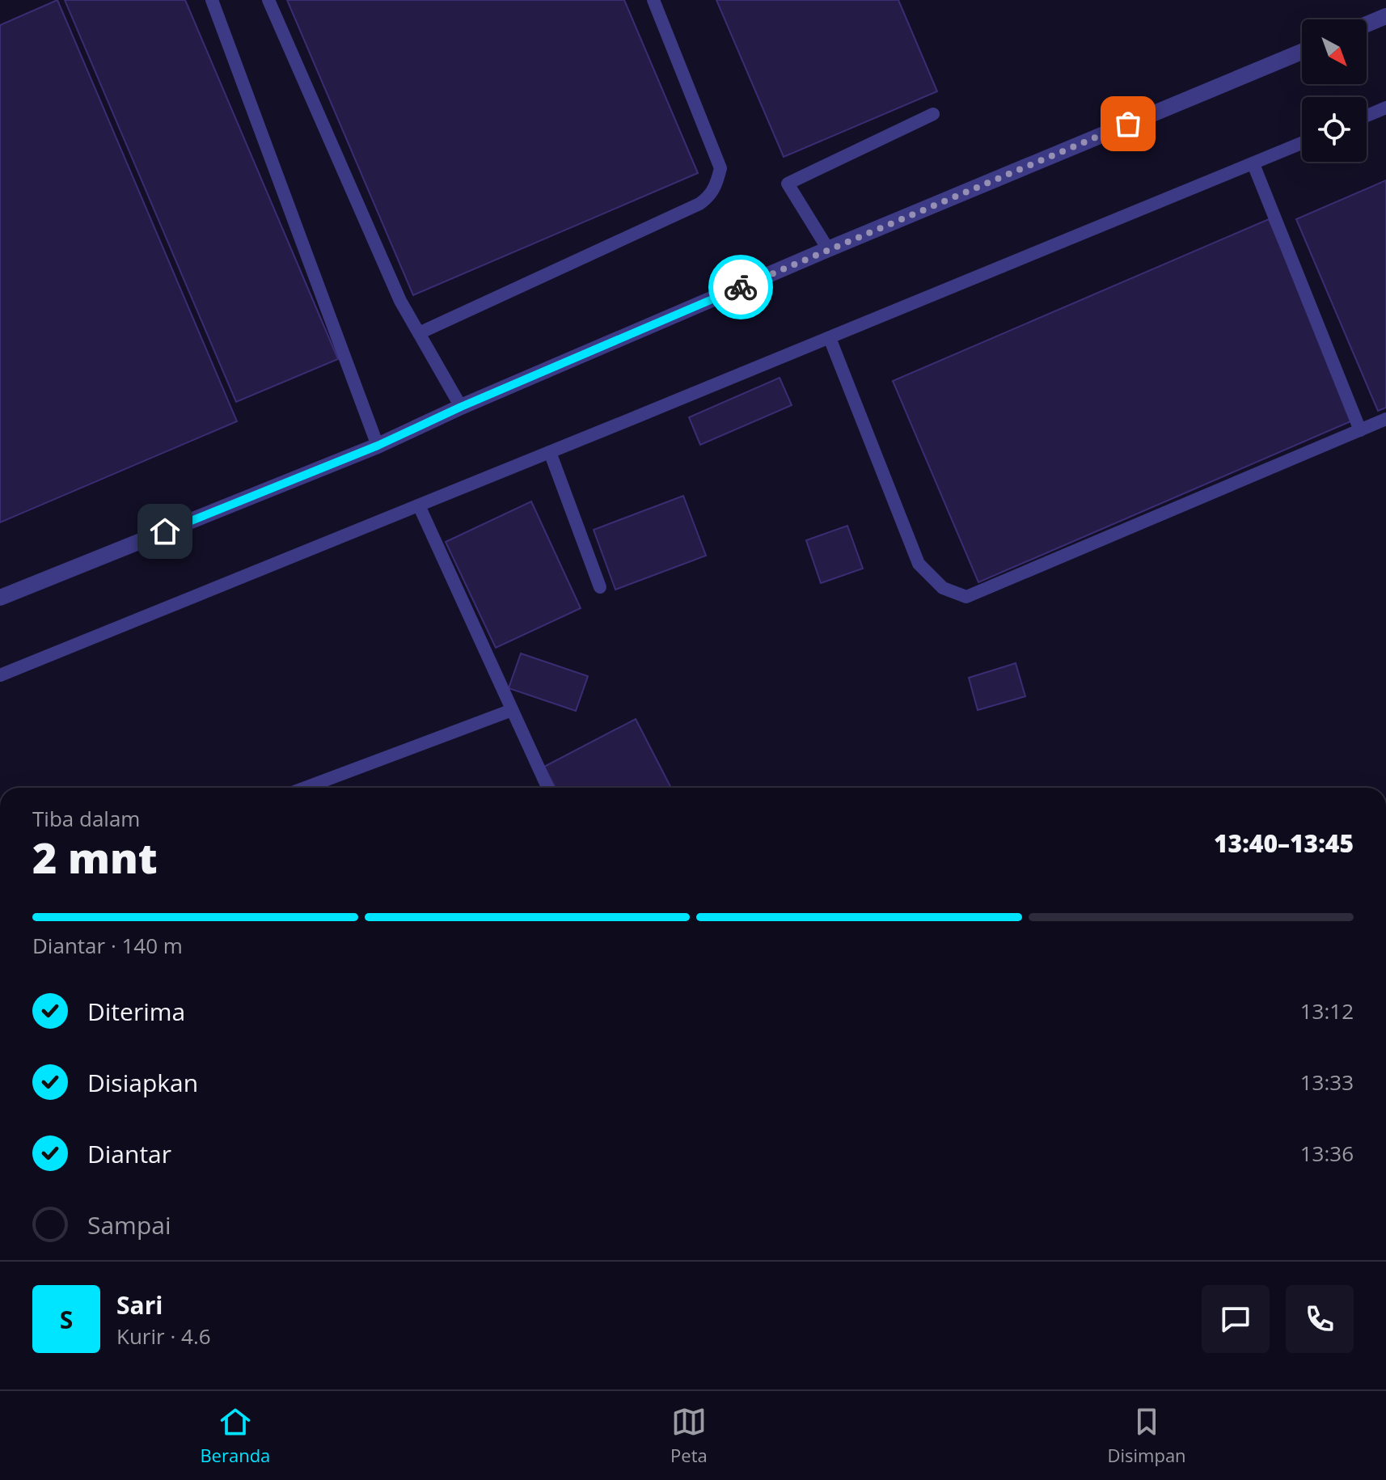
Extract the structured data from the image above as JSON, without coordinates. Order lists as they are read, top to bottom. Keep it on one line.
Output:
{"north":"bottom right","page":{"heading":["2 mnt","Tiba dalam","13:40–13:45"],"panel":["Sari","Kurir · 4.6"],"bar":"Diantar · 140 m","list":[["Diterima","13:12"],["Disiapkan","13:33"],["Diantar","13:36"],"Sampai"],"round":"S","tabs":["Beranda","Peta","Disimpan"]}}
